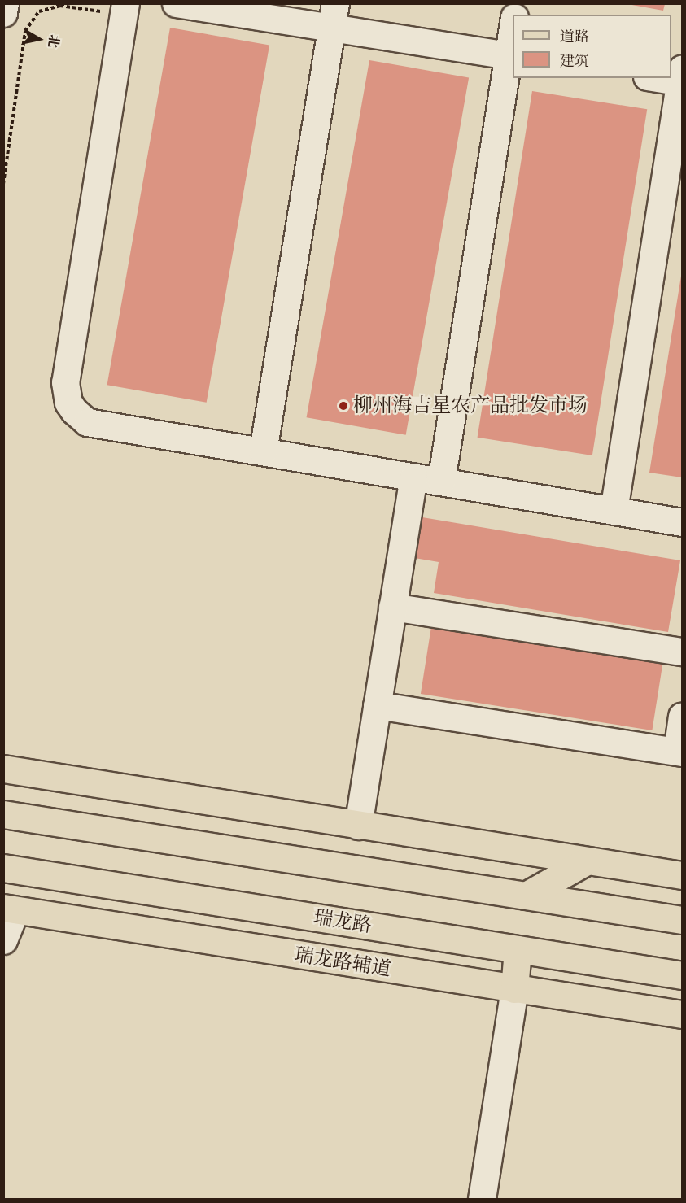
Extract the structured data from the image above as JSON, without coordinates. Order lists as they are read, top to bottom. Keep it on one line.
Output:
{"streets":{"main road":["瑞龙路","瑞龙路辅道"]},"places":["柳州海吉星农产品批发市场"],"legend":["道路","建筑"],"north":"right"}
